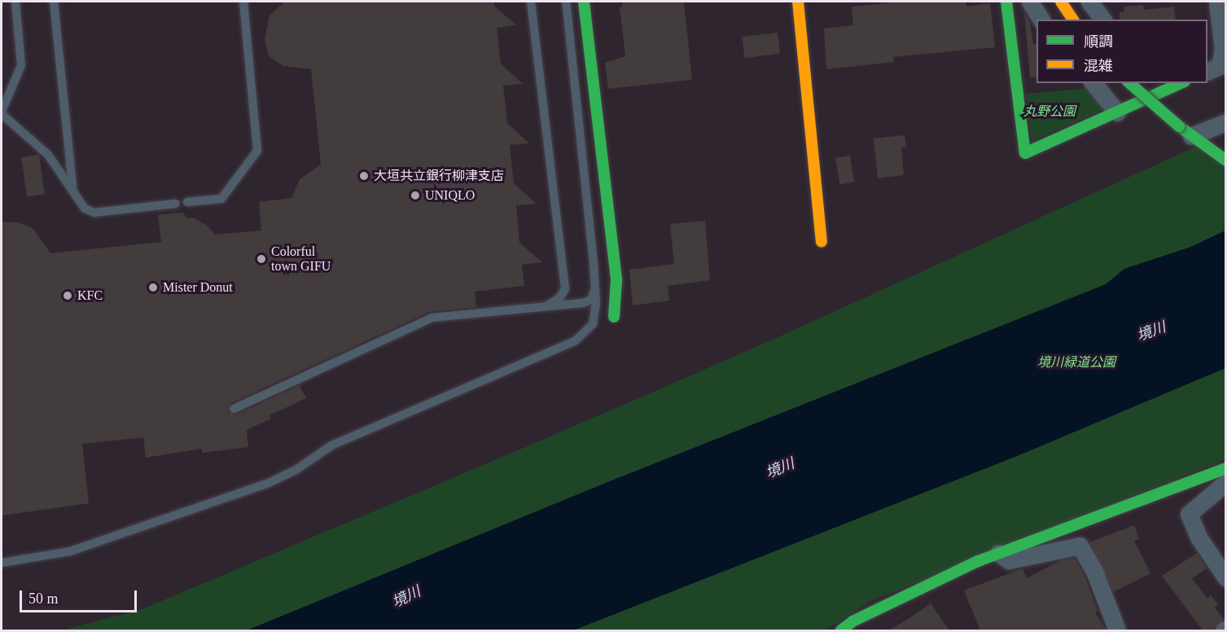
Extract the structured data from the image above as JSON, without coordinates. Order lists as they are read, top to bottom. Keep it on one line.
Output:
{"water":["境川"],"parks":["丸野公園","境川緑道公園"],"places":["大垣共立銀行柳津支店","UNIQLO","Colorful town GIFU","Mister Donut","KFC"],"legend":["順調","混雑"],"scale_bar":"50 m"}
